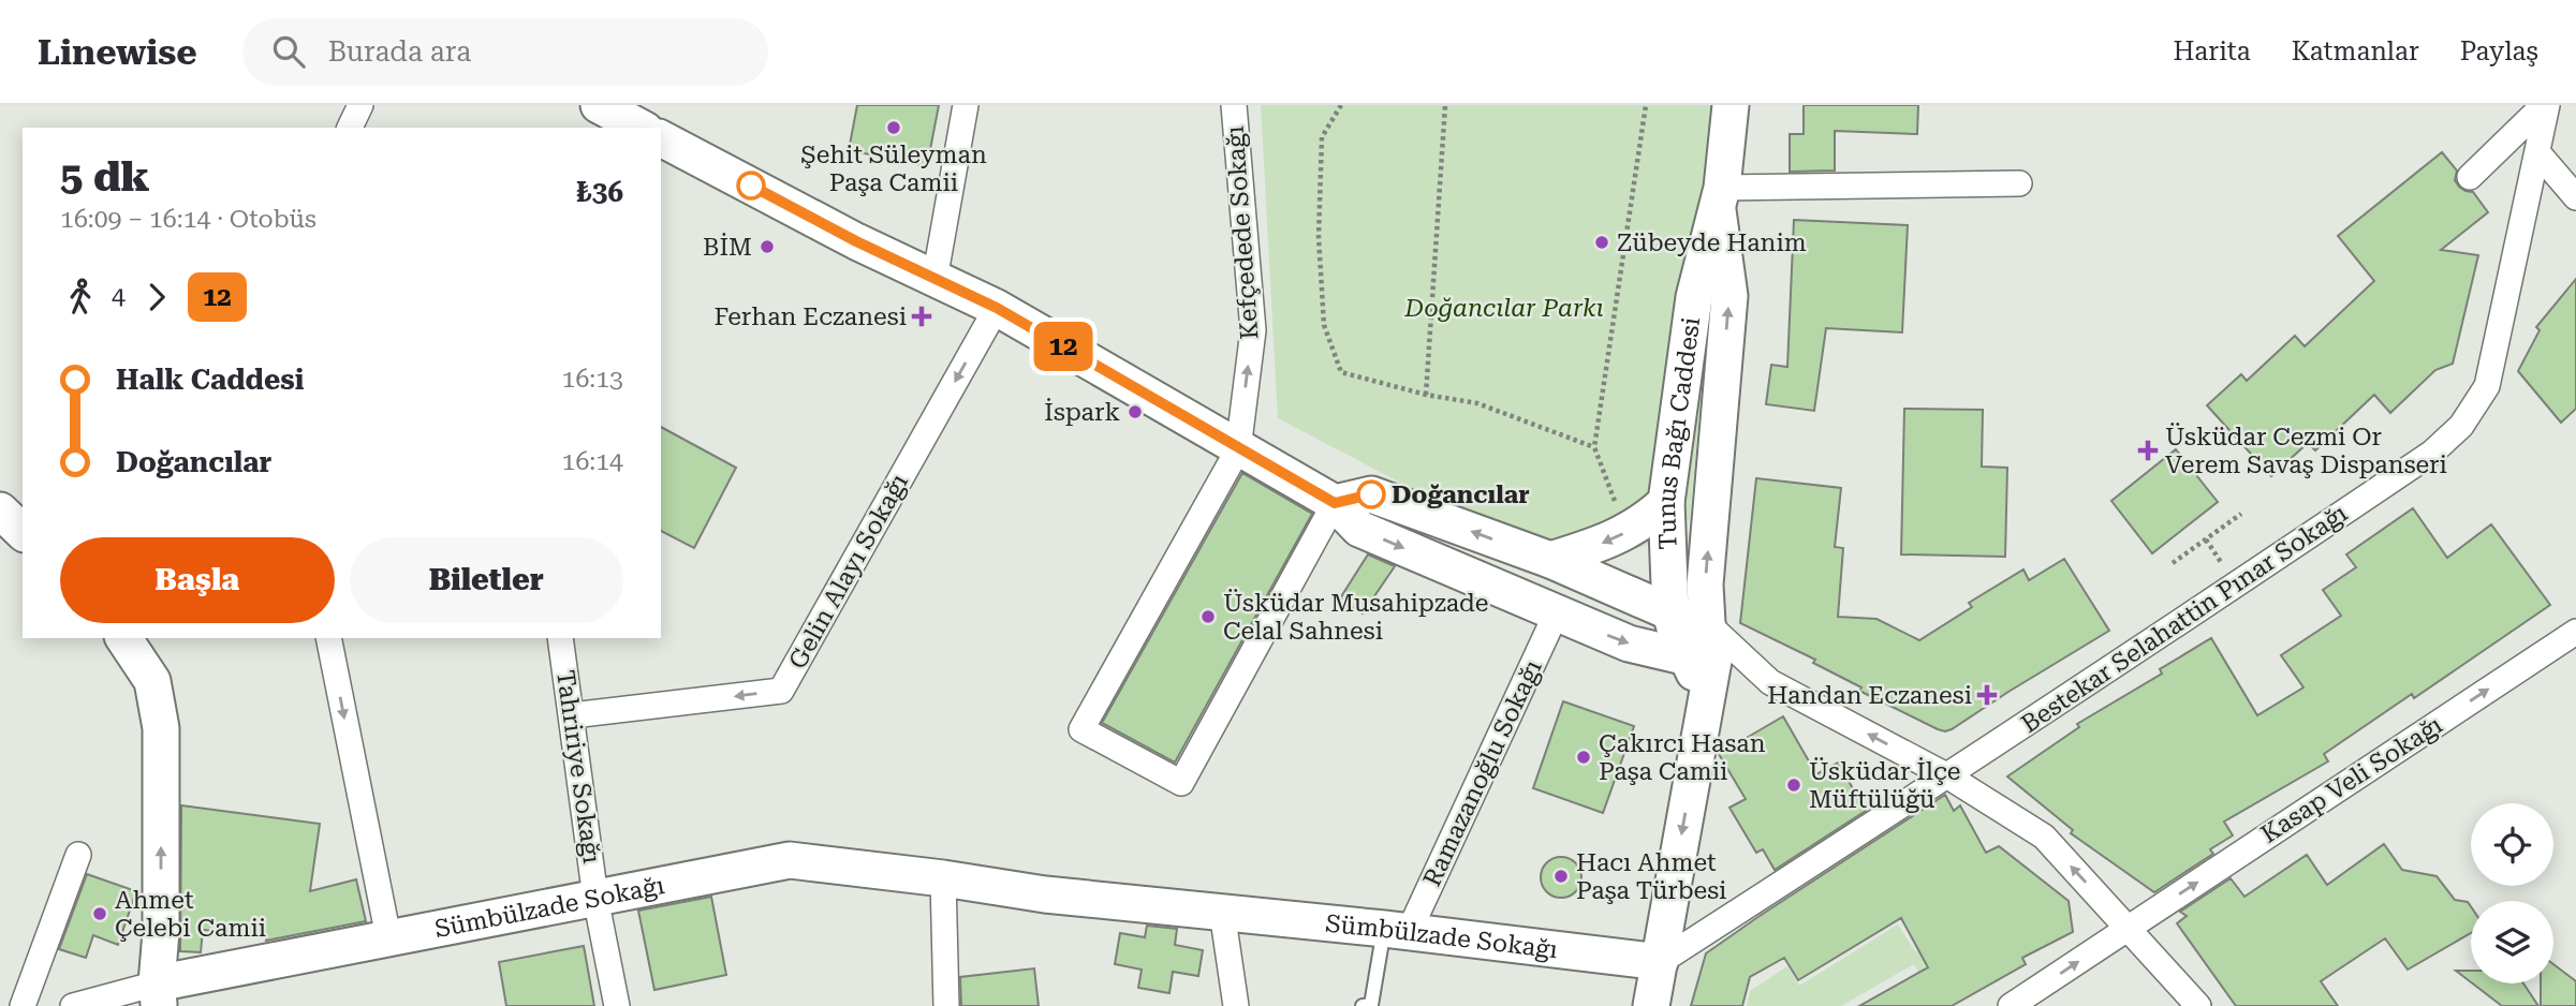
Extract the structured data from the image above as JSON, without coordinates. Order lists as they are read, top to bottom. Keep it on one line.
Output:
{"streets":{"main road":["Tunus Bağı Caddesi","Sümbülzade Sokağı"],"street":["Kefçedede Sokağı","Gelin Alayı Sokağı","Bestekar Selahattin Pınar Sokağı","Tahririye Sokağı","Ramazanoğlu Sokağı","Kasap Veli Sokağı"]},"crossings":[["Gelin Alayı Sokağı","Tahririye Sokağı"],["Bestekar Selahattin Pınar Sokağı","Sümbülzade Sokağı"],["Tahririye Sokağı","Sümbülzade Sokağı"],["Ramazanoğlu Sokağı","Sümbülzade Sokağı"]],"one_way":["Kefçedede Sokağı","Gelin Alayı Sokağı","Kasap Veli Sokağı"],"parks":["Doğancılar Parkı"],"places":{"other":["Şehit Süleyman Paşa Camii","Zübeyde Hanim","BİM","İspark","Doğancılar","Üsküdar Musahipzade Celal Sahnesi","Çakırcı Hasan Paşa Camii","Üsküdar İlçe Müftülüğü","Hacı Ahmet Paşa Türbesi","Ahmet Çelebi Camii"],"health":["Ferhan Eczanesi","Üsküdar Cezmi Or Verem Savaş Dispanseri","Handan Eczanesi"]},"lines":["bus line 12"],"page":{"header":"Linewise","search":"Burada ara","nav":["Harita","Katmanlar","Paylaş"],"on_map":"12","heading":["5 dk","16:09 – 16:14 · Otobüs","₺36"],"legs":["4","12"],"list":[{"name":"Halk Caddesi","value":"16:13"},{"name":"Doğancılar","value":"16:14"}],"buttons":["Başla","Biletler"]}}
